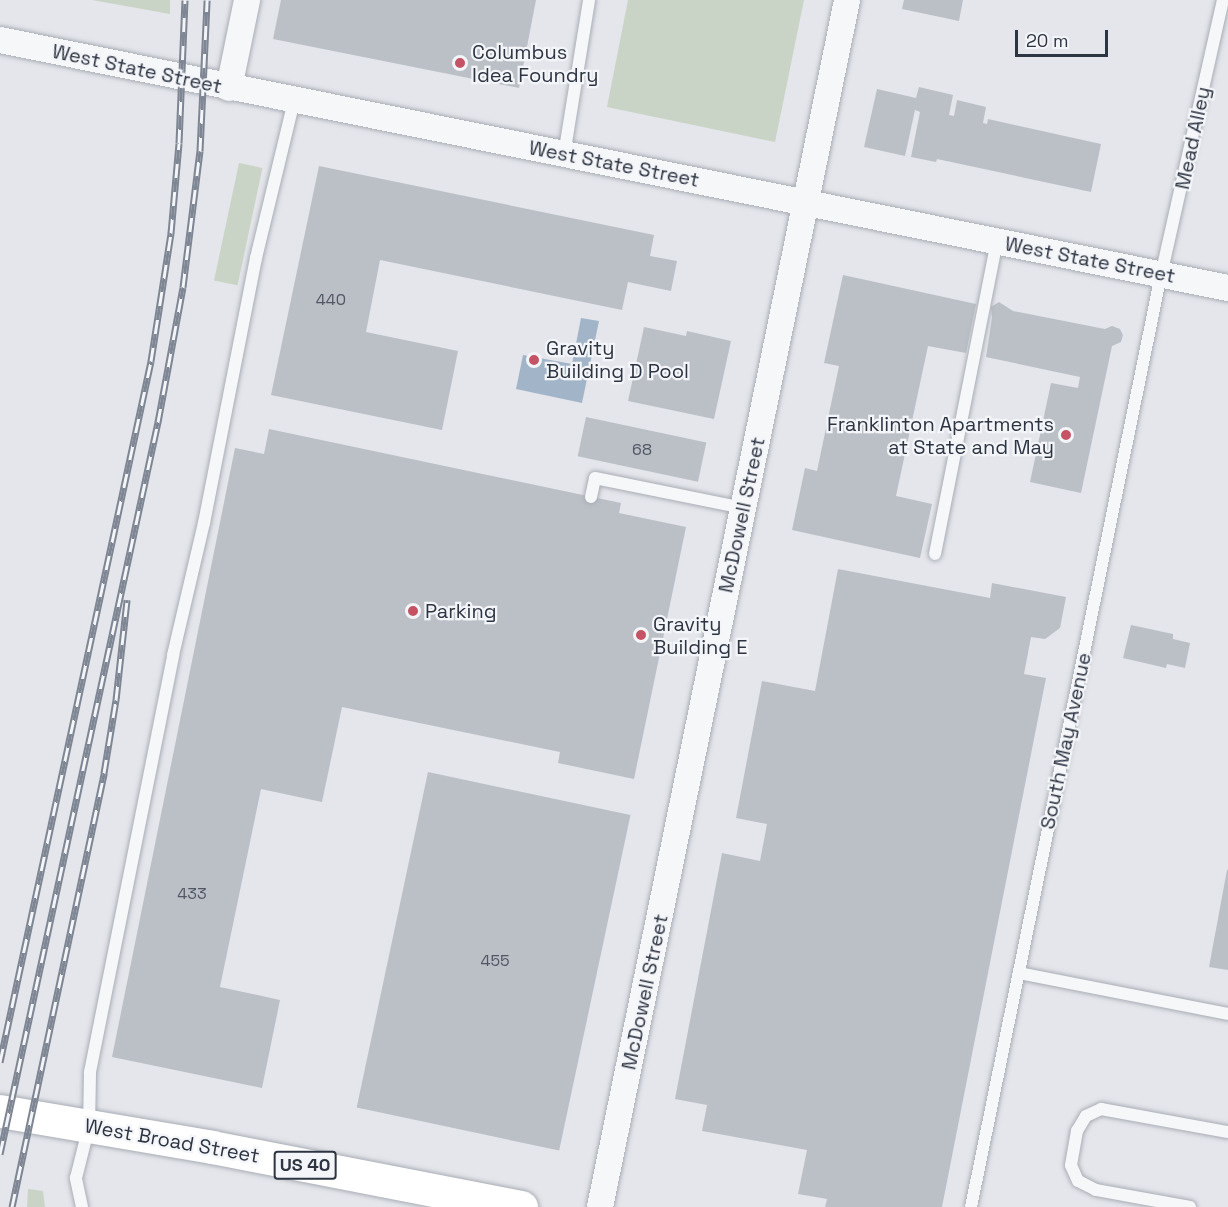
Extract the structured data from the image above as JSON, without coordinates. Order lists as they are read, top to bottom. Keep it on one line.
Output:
{"streets":{"main road":["West Broad Street","US 40"],"street":["West State Street","McDowell Street"],"lane":["Mead Alley","South May Avenue"]},"crossings":[["West State Street","Mead Alley"],["West State Street","McDowell Street"],["West State Street","South May Avenue"],["Mead Alley","South May Avenue"]],"places":["Columbus Idea Foundry","Gravity Building D Pool","Franklinton Apartments at State and May","Parking","Gravity Building E"],"house_numbers":["440","68","433","455"],"scale_bar":"20 m"}
